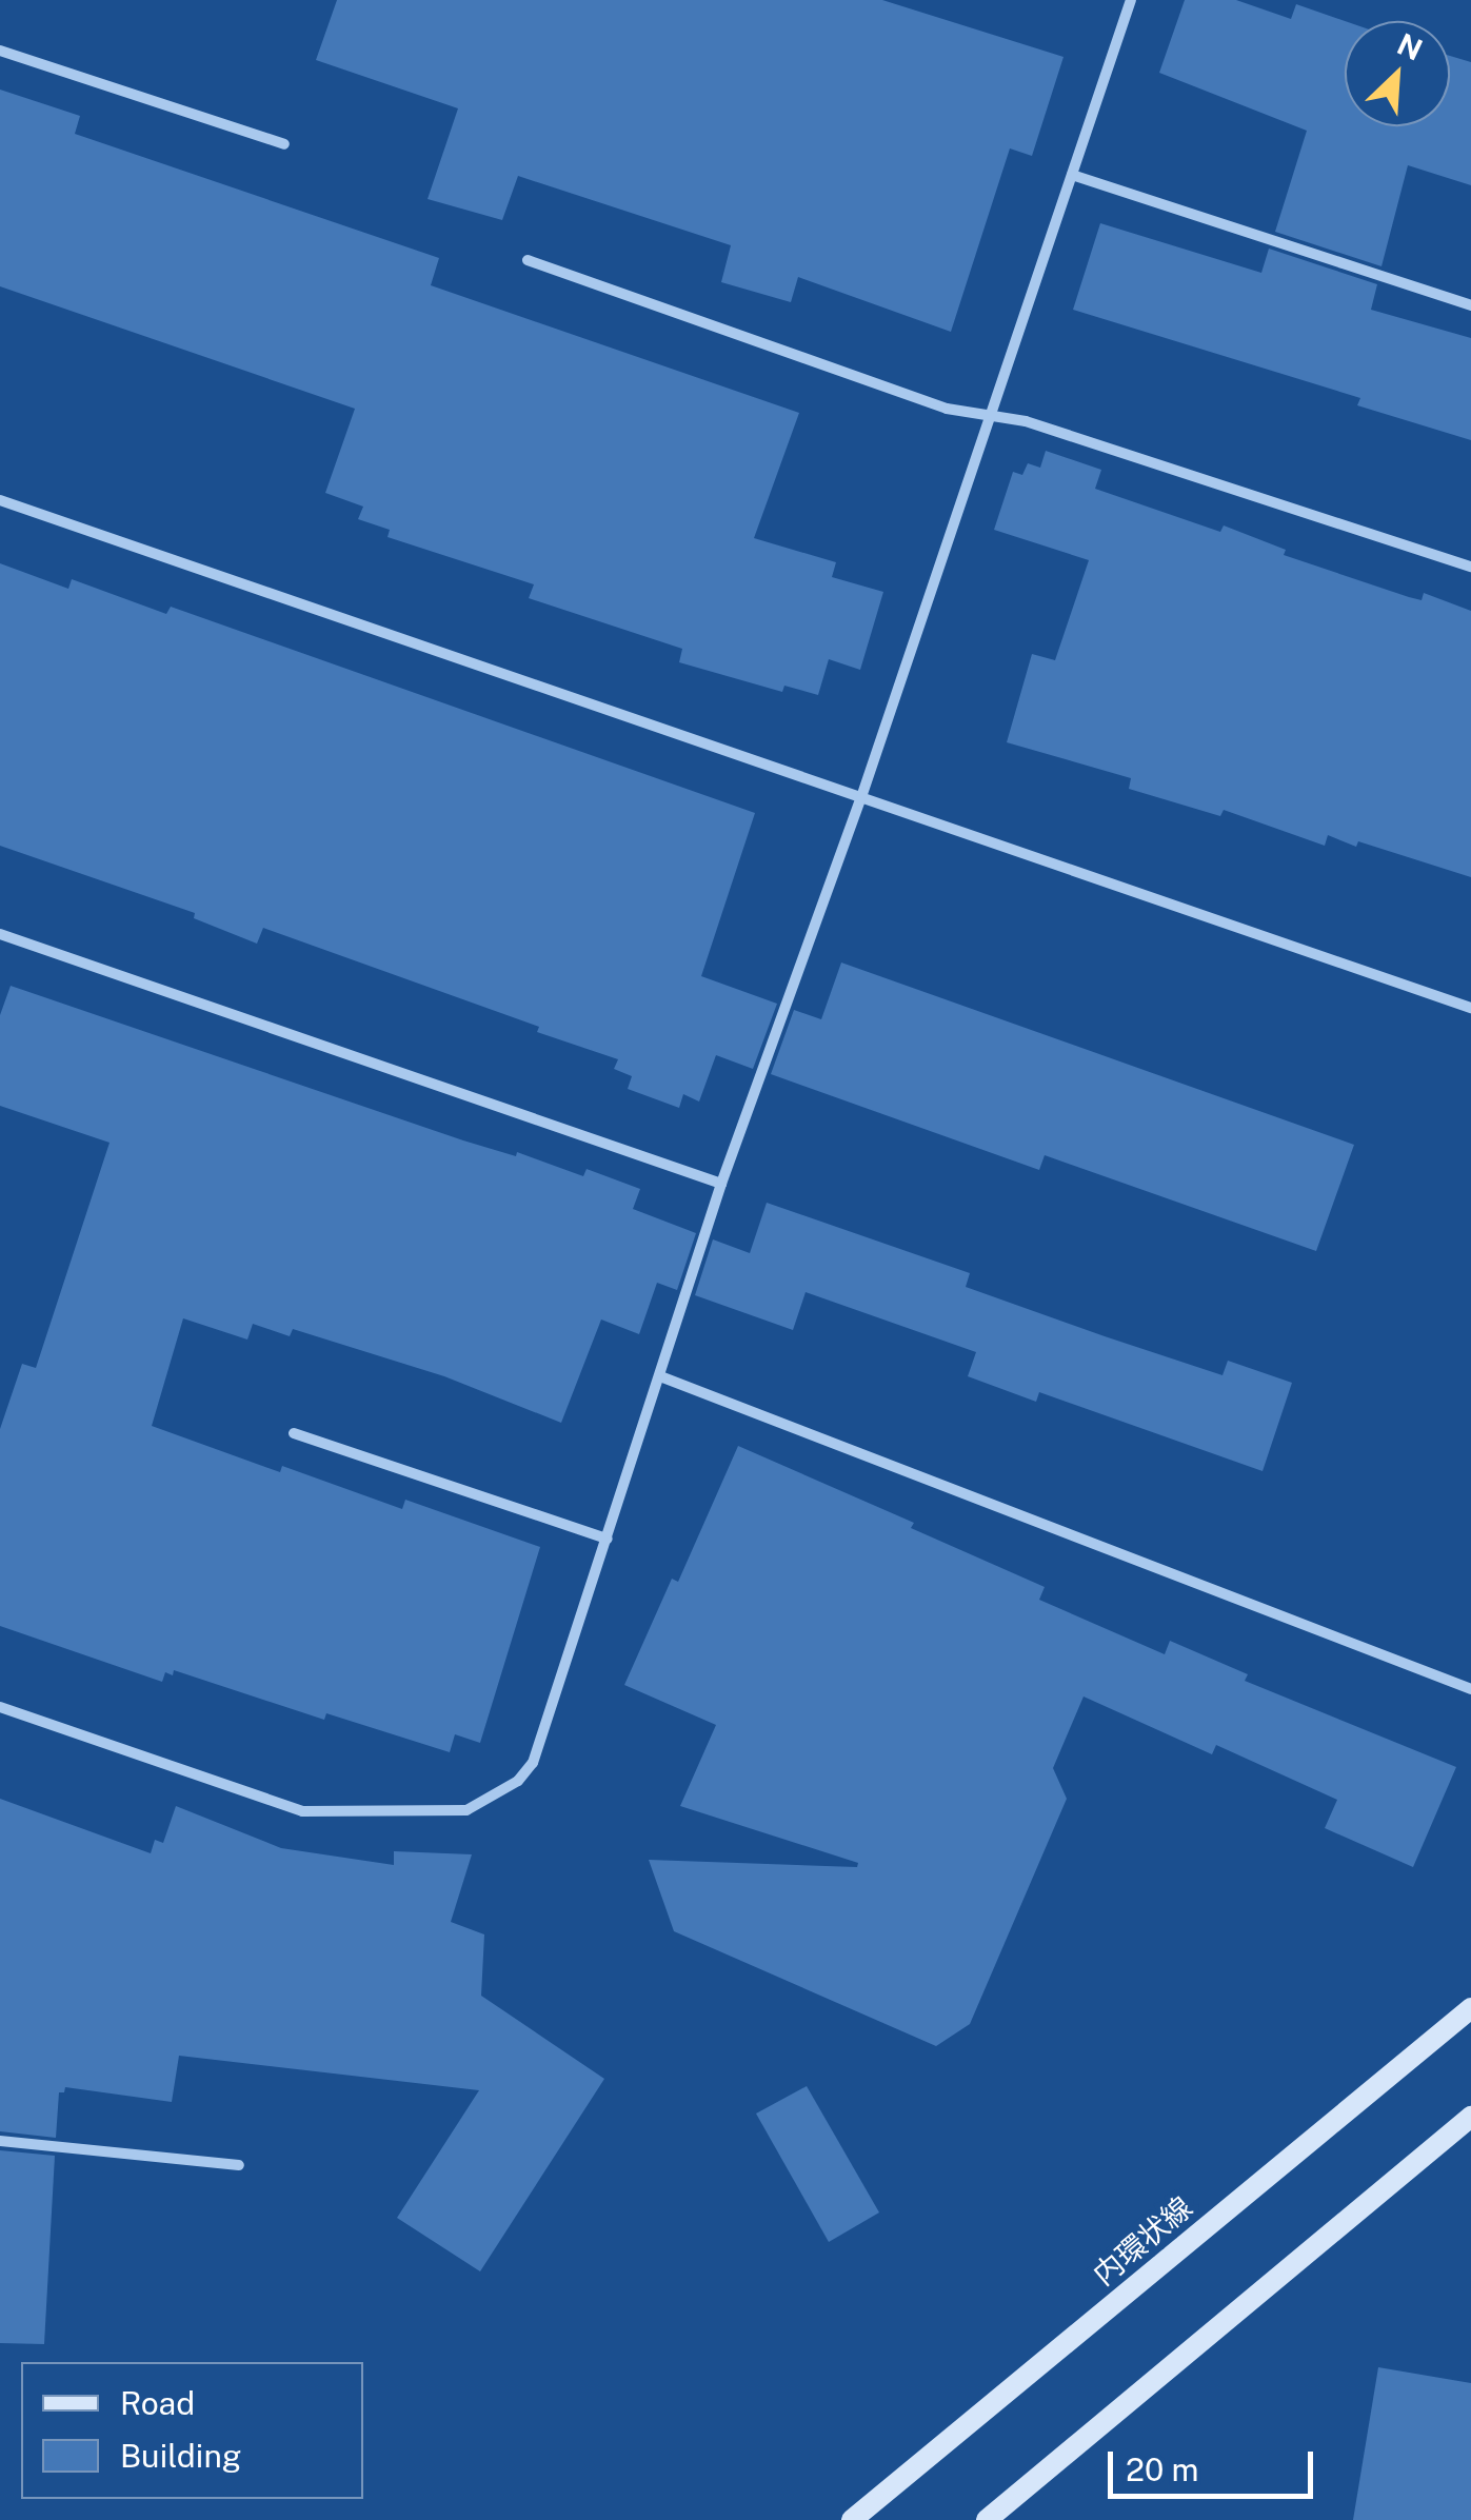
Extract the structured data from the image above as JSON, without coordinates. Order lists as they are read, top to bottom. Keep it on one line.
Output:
{"streets":{"street":["内環状線"]},"legend":["Road","Building"],"scale_bar":"20 m","north":"top right"}
